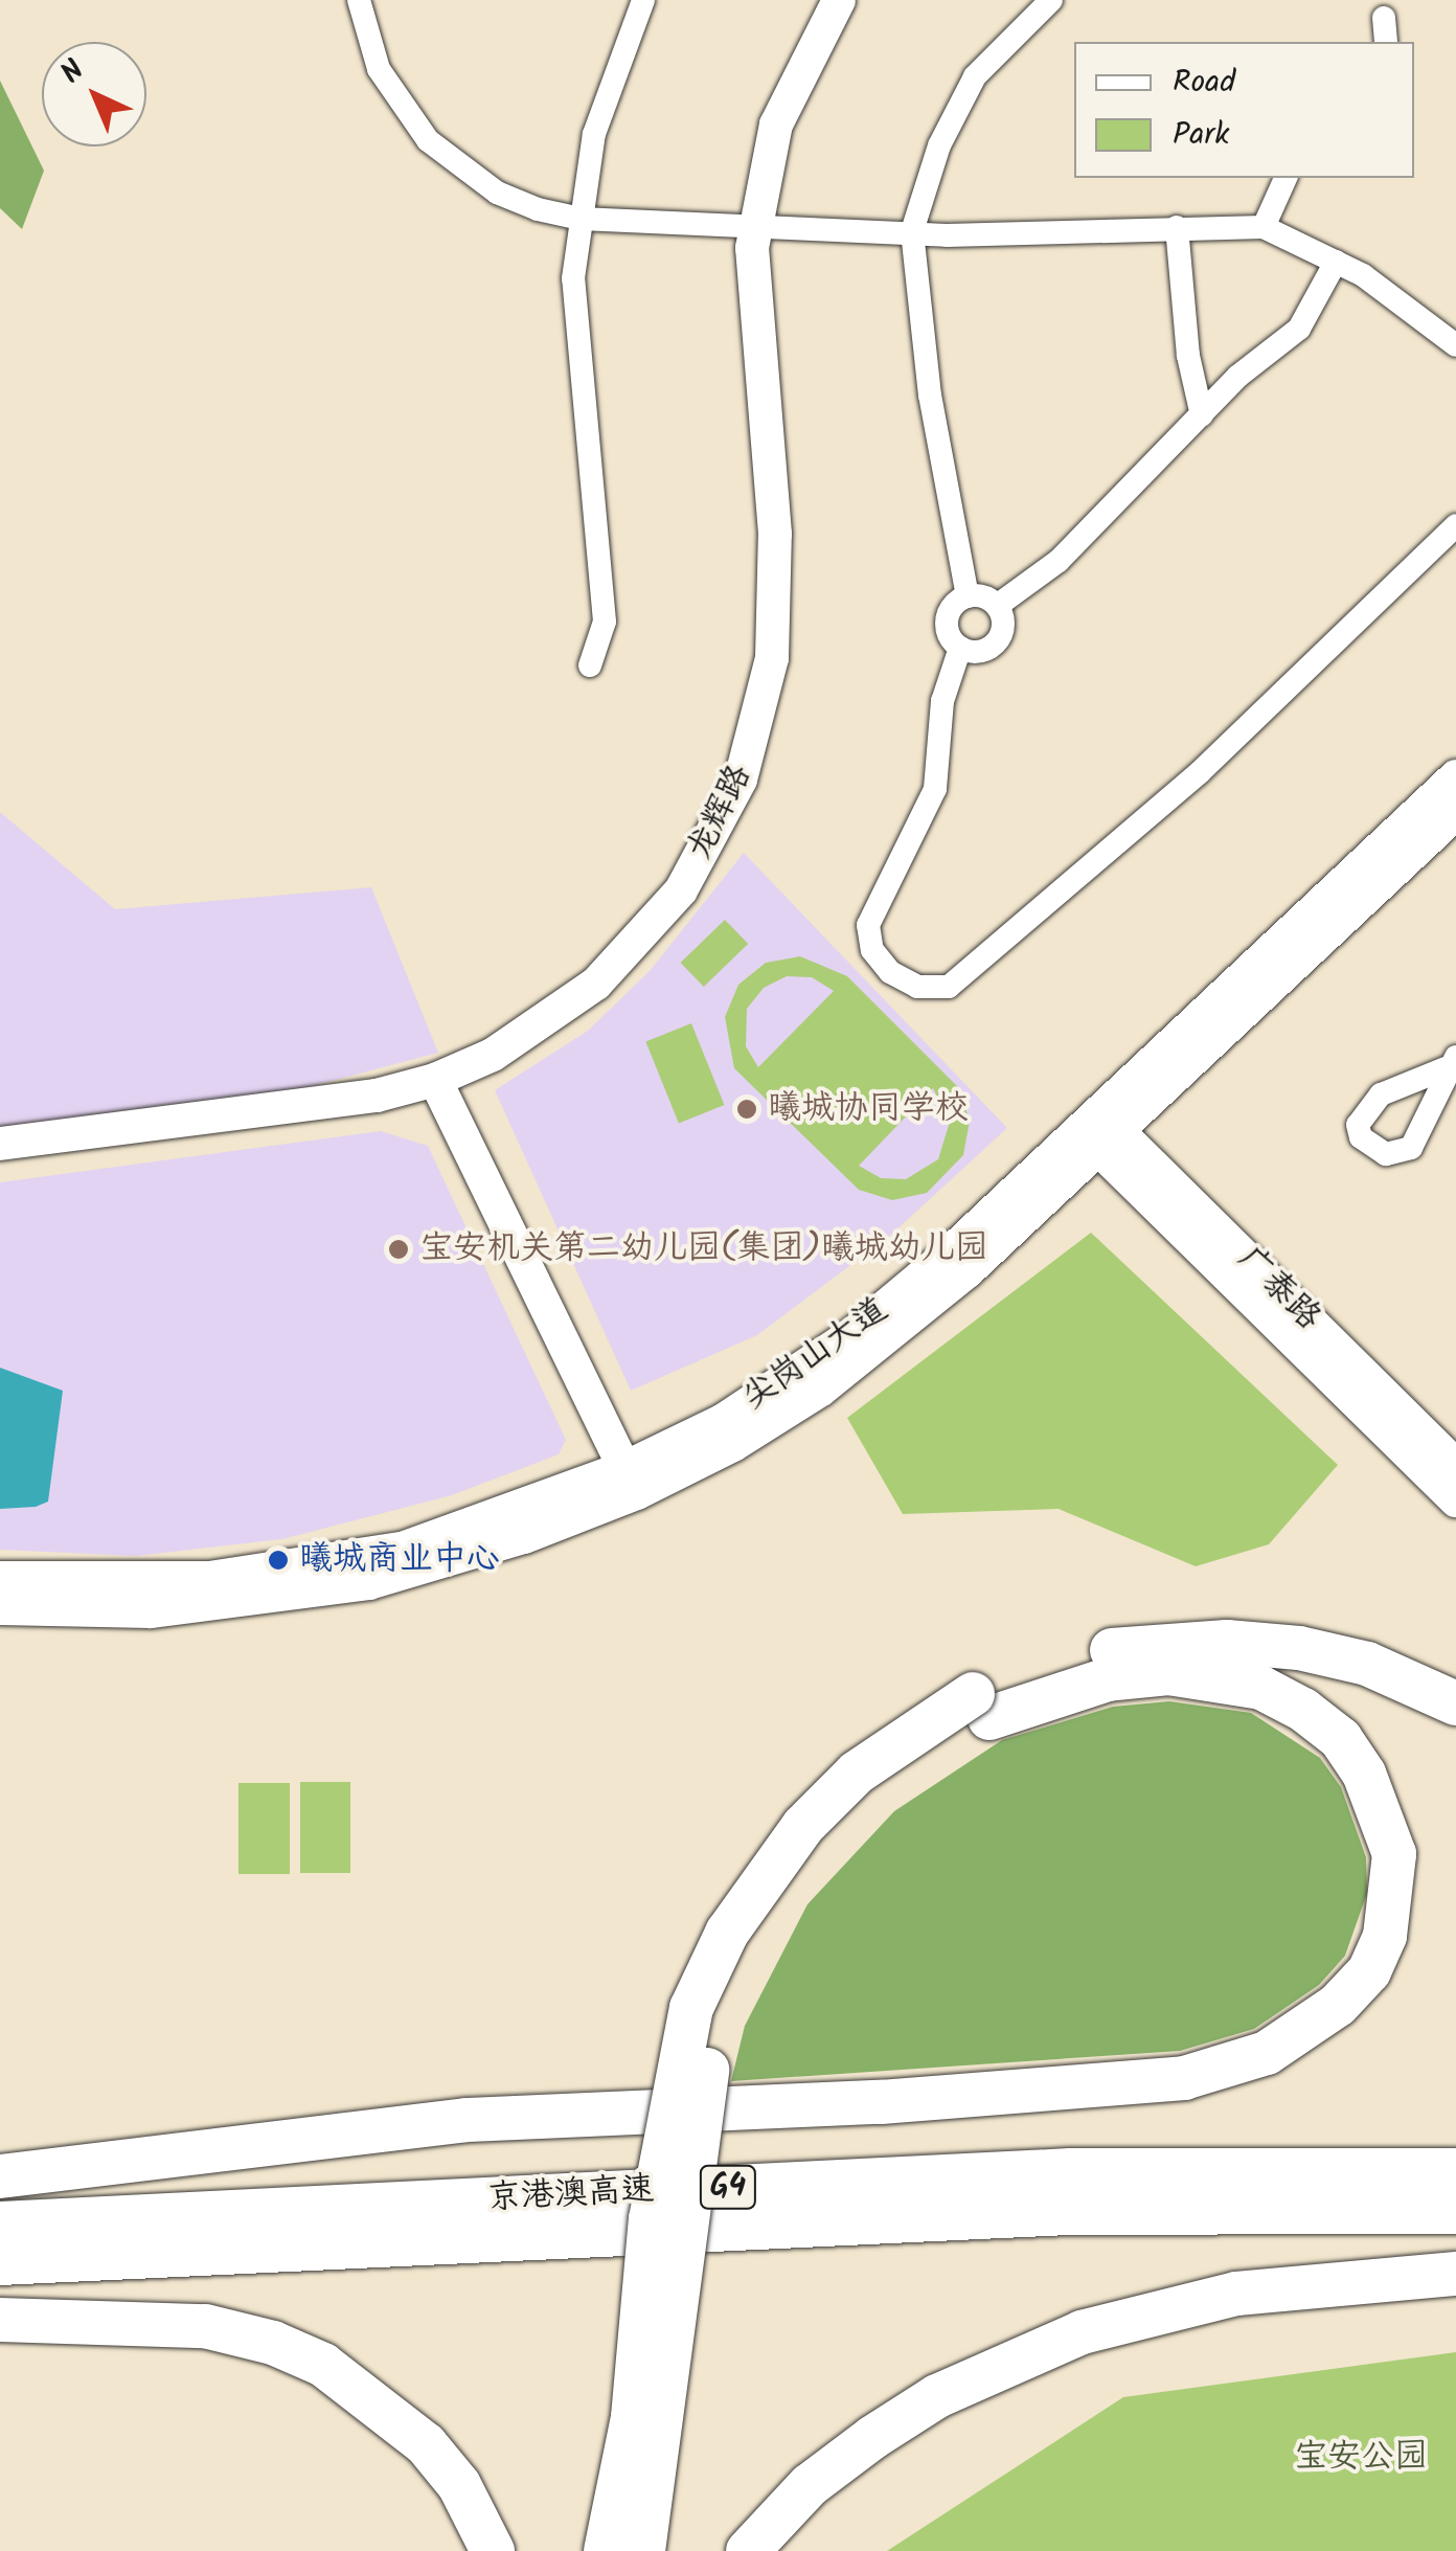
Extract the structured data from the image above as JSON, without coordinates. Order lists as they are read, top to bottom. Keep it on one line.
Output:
{"streets":{"highway":["G4","京港澳高速"],"main road":["龙辉路","广泰路","尖岗山大道"]},"crossings":[["广泰路","尖岗山大道"]],"parks":["宝安公园"],"places":["曦城协同学校","宝安机关第二幼儿园(集团)曦城幼儿园","曦城商业中心"],"legend":["Road","Park"],"north":"top left"}
